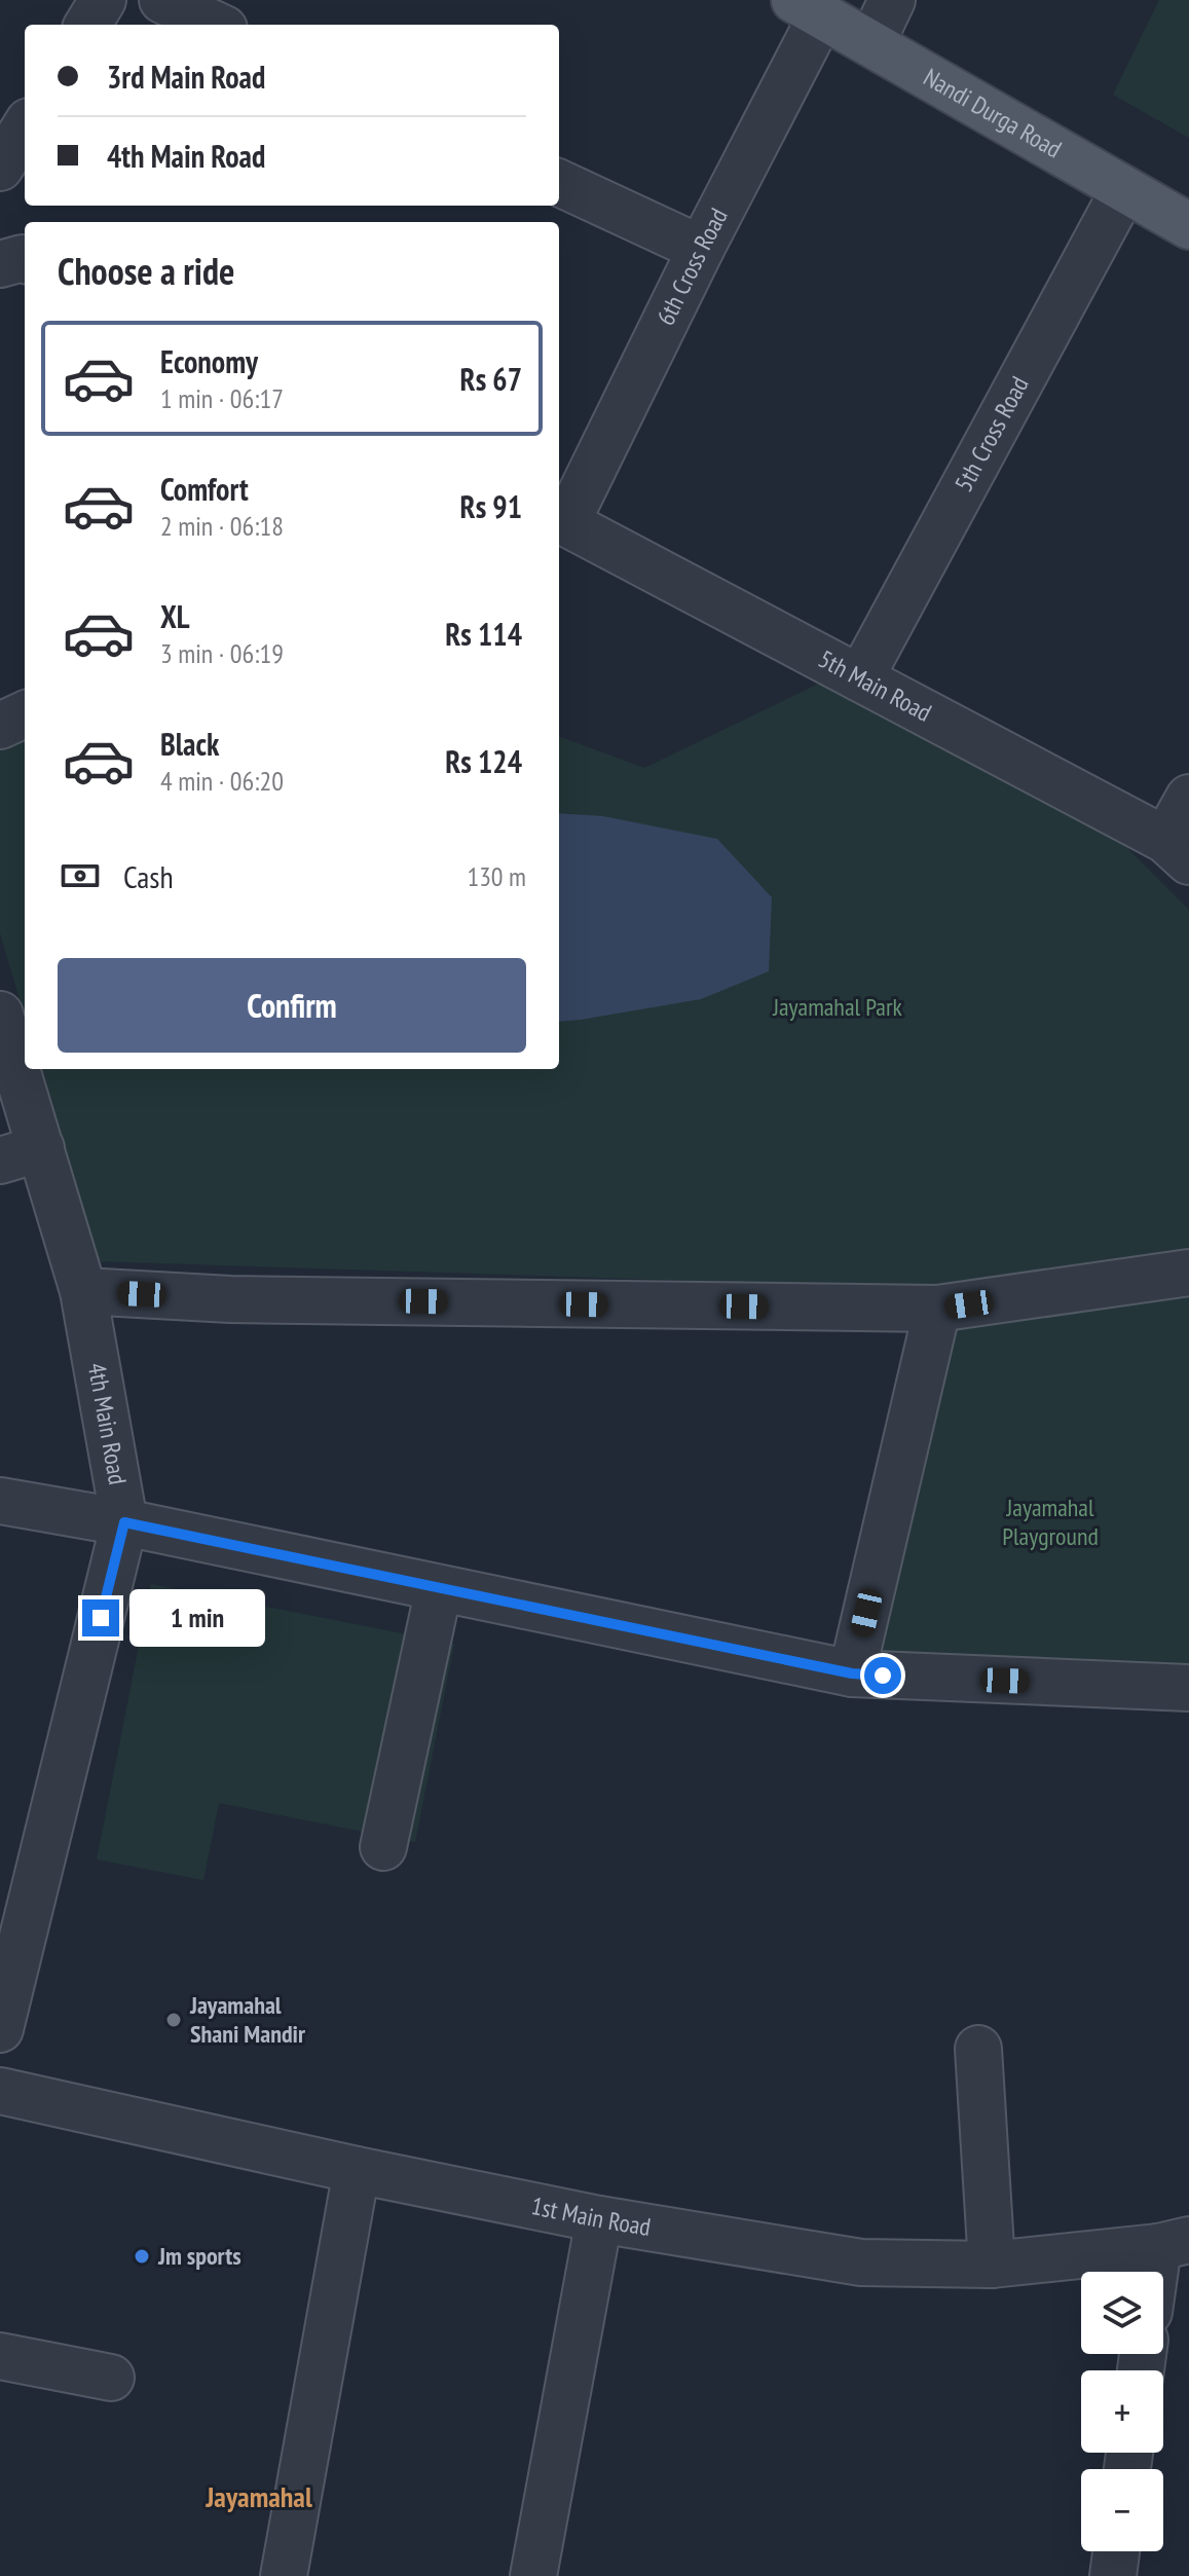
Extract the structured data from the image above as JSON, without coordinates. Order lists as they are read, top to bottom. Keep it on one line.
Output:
{"streets":{"main road":["Nandi Durga Road"],"street":["6th Cross Road","5th Cross Road","5th Main Road","4th Main Road","1st Main Road"]},"crossings":[["Nandi Durga Road","6th Cross Road"],["Nandi Durga Road","5th Cross Road"],["6th Cross Road","5th Main Road"],["5th Cross Road","5th Main Road"]],"districts":["Jayamahal"],"parks":["Jayamahal Park","Jayamahal Playground"],"places":["Jayamahal Shani Mandir","Jm sports"],"page":{"banner":["3rd Main Road","4th Main Road"],"heading":"Choose a ride","list":[{"name":"Economy","note":"1 min · 06:17","value":"Rs 67"},{"name":"Comfort","note":"2 min · 06:18","value":"Rs 91"},{"name":"XL","note":"3 min · 06:19","value":"Rs 114"},{"name":"Black","note":"4 min · 06:20","value":"Rs 124"}],"pay":["Cash","130 m"],"buttons":"Confirm","bubble":"1 min","map_buttons":["+","−"]}}
